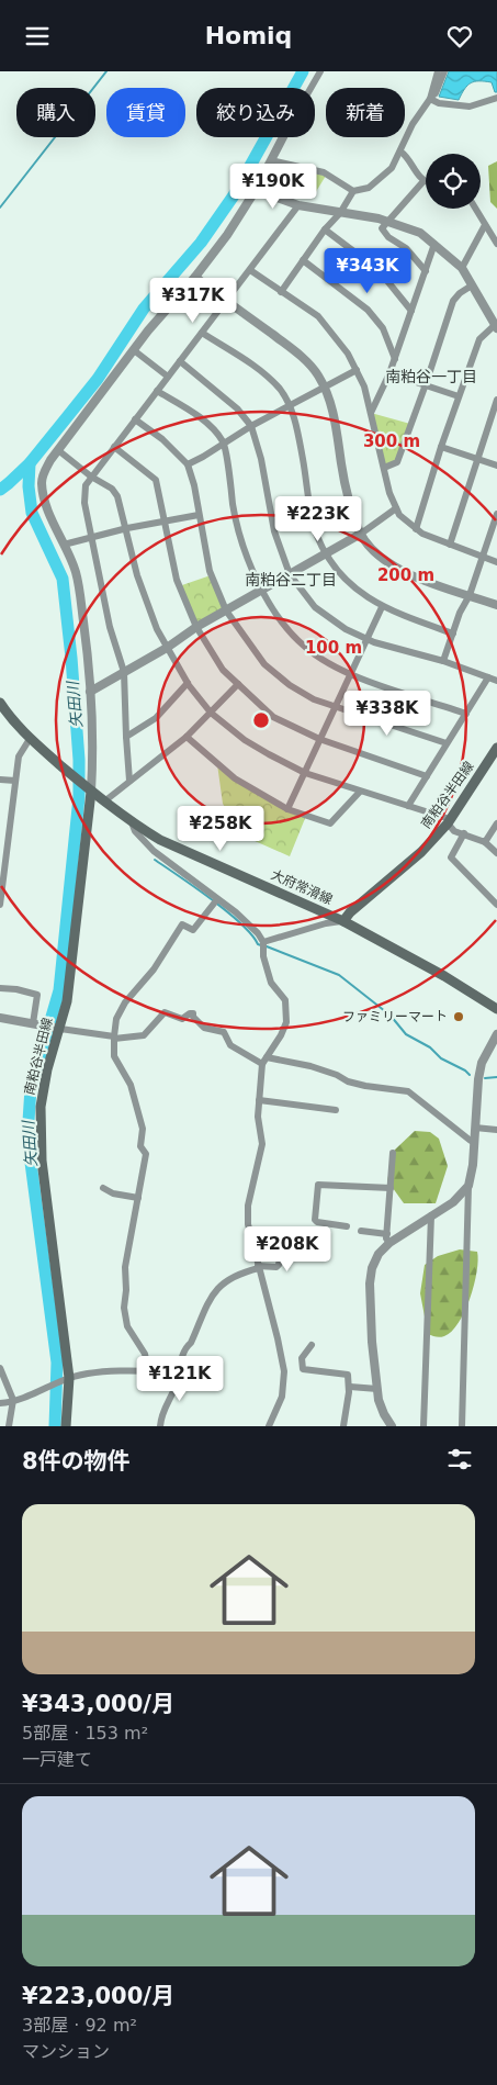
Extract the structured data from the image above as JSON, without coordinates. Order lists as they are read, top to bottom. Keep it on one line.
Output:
{"streets":{"main road":["南粕谷半田線","大府常滑線"]},"crossings":[["南粕谷半田線","大府常滑線"]],"districts":["南粕谷一丁目","南粕谷二丁目"],"water":["矢田川"],"places":["ファミリーマート"],"page":{"header":"Homiq","chip":["購入","賃貸","絞り込み","新着"],"price":["¥190K","¥343K","¥317K","¥223K","¥338K","¥258K","¥208K","¥121K"],"heading":"8件の物件","list":[{"name":"¥343,000/月","note":"5部屋 · 153 m² · 一戸建て"},{"name":"¥223,000/月","note":"3部屋 · 92 m² · マンション"}]},"rings":["300 m","200 m","100 m"]}
